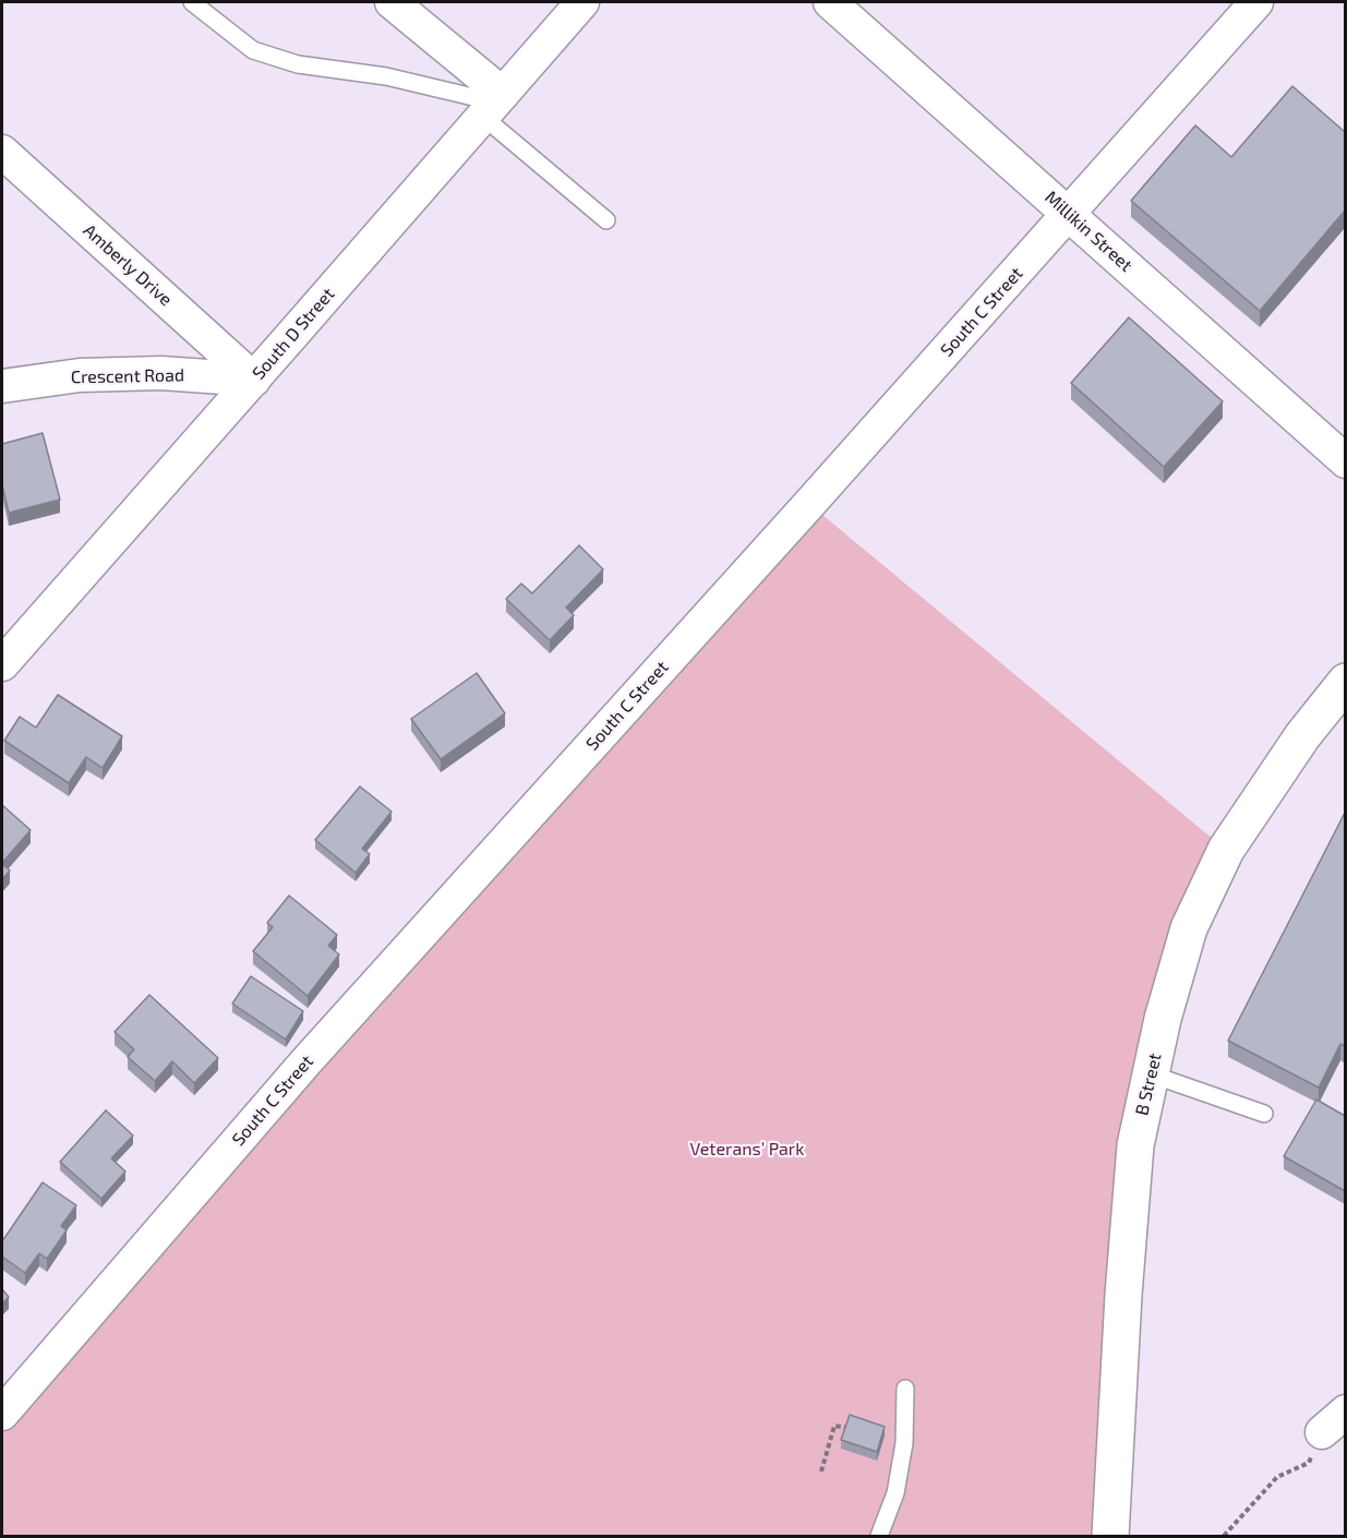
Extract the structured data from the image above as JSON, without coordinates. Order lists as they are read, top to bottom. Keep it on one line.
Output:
{"streets":{"main road":["B Street"],"street":["Millikin Street","Amberly Drive","South C Street","South D Street","Crescent Road"]},"crossings":[["Millikin Street","South C Street"],["Amberly Drive","South D Street"],["Amberly Drive","Crescent Road"],["South D Street","Crescent Road"]],"parks":["Veterans’ Park"]}
